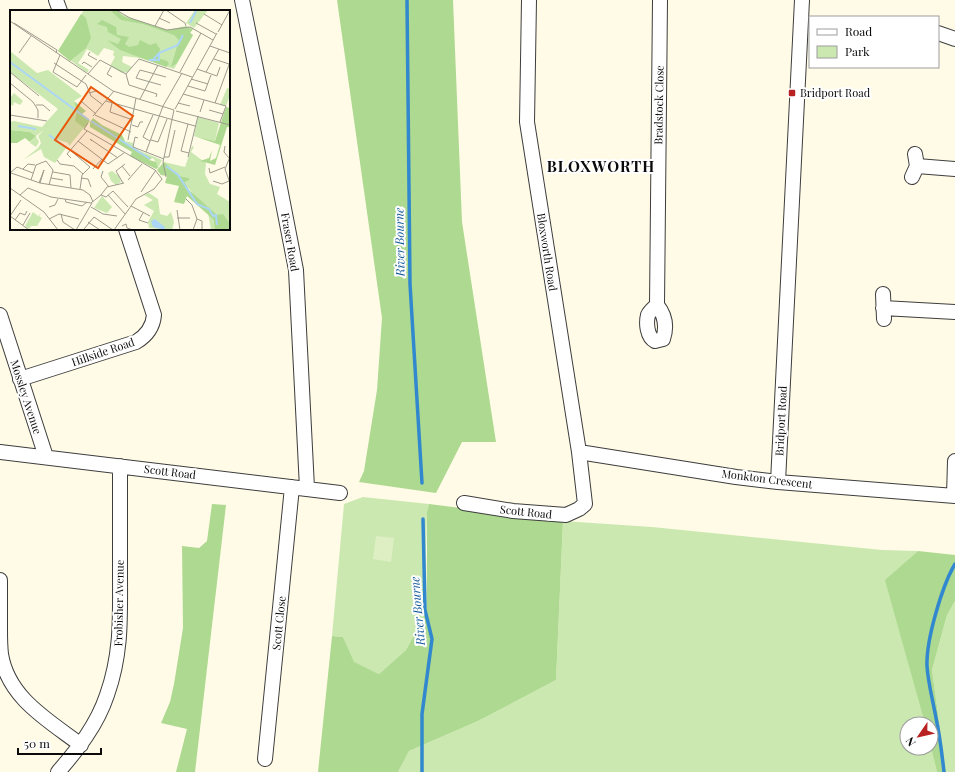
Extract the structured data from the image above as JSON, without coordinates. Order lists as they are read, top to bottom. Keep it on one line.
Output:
{"streets":{"street":["Bradstock Close","Fraser Road","Bloxworth Road","Hillside Road","Mossley Avenue","Bridport Road","Scott Road","Monkton Crescent","Frobisher Avenue","Scott Close"]},"crossings":[["Fraser Road","Scott Road"],["Bloxworth Road","Scott Road"],["Bloxworth Road","Monkton Crescent"],["Hillside Road","Mossley Avenue"],["Mossley Avenue","Scott Road"],["Bridport Road","Monkton Crescent"],["Scott Road","Frobisher Avenue"],["Scott Road","Scott Close"]],"districts":["BLOXWORTH"],"water":["River Bourne"],"places":{"transit":["Bridport Road"]},"legend":["Road","Park"],"scale_bar":"50 m","north":"bottom left"}
